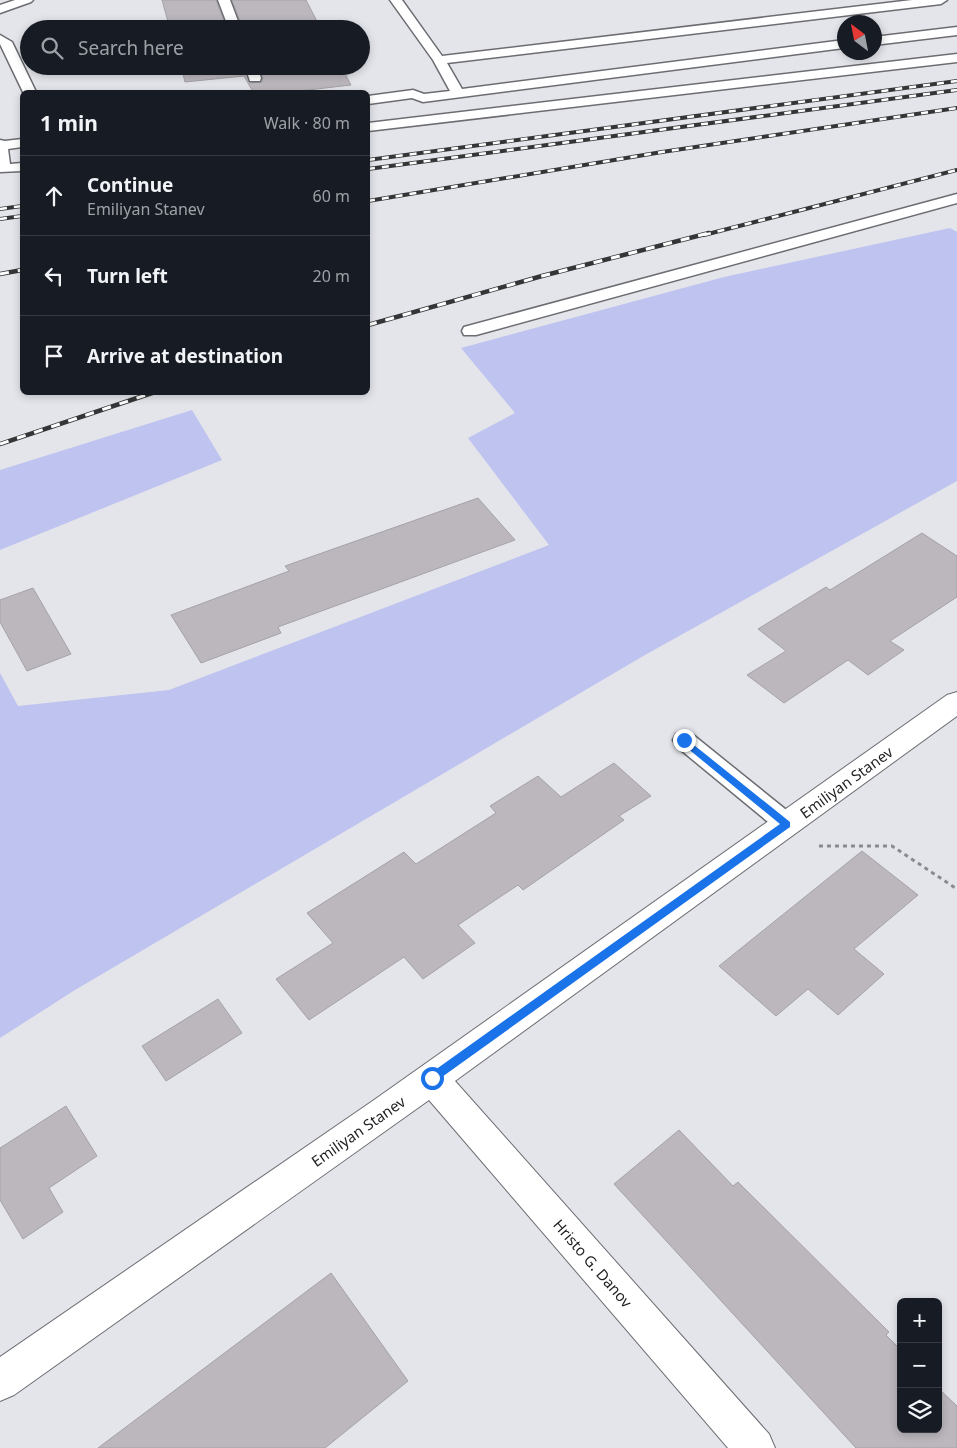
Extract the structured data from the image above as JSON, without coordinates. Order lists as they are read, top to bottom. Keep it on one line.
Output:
{"streets":{"street":["Emiliyan Stanev","Hristo G. Danov"]},"crossings":[["Emiliyan Stanev","Hristo G. Danov"]],"north":"top left","page":{"search":"Search here","heading":["1 min","Walk · 80 m"],"list":[["Continue","Emiliyan Stanev","60 m"],["Turn left","20 m"],"Arrive at destination"],"map_buttons":["+","−"]}}
